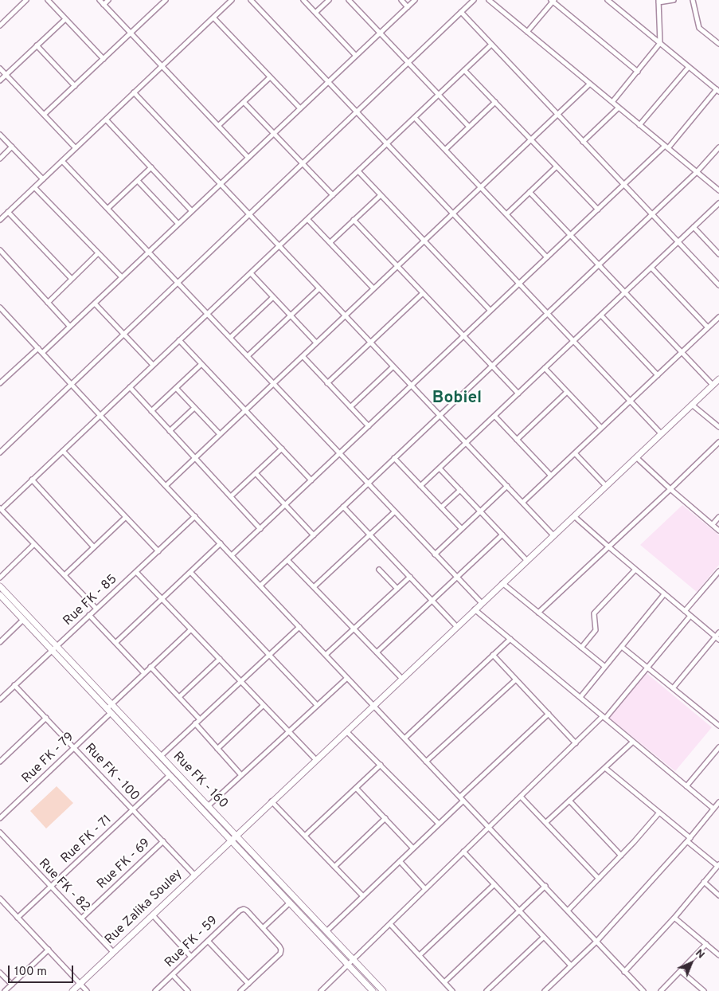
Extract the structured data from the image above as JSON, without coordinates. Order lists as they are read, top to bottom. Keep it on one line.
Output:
{"streets":{"main road":["Rue FK - 160","Rue Zalika Souley"],"street":["Rue FK - 85","Rue FK - 79","Rue FK - 100","Rue FK - 71","Rue FK - 69","Rue FK - 82","Rue FK - 59"]},"crossings":[["Rue FK - 85","Rue FK - 100"],["Rue FK - 85","Rue FK - 160"],["Rue FK - 79","Rue FK - 100"],["Rue FK - 79","Rue FK - 160"],["Rue FK - 100","Rue FK - 71"],["Rue FK - 100","Rue FK - 69"],["Rue FK - 100","Rue Zalika Souley"],["Rue FK - 160","Rue FK - 71"],["Rue FK - 160","Rue Zalika Souley"],["Rue FK - 71","Rue FK - 82"],["Rue FK - 69","Rue FK - 82"],["Rue FK - 82","Rue Zalika Souley"]],"districts":["Bobiel"],"scale_bar":"100 m","north":"top right"}
